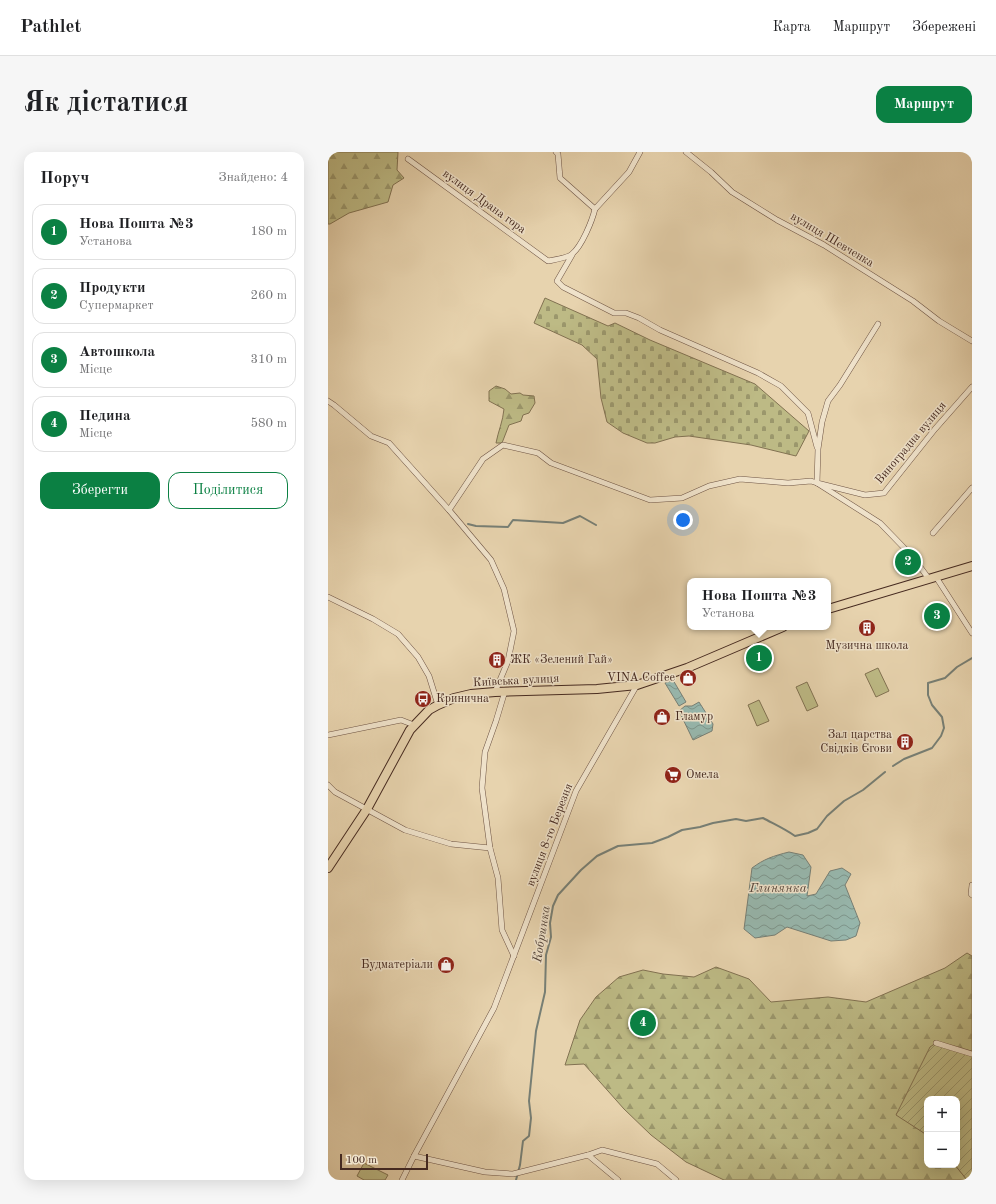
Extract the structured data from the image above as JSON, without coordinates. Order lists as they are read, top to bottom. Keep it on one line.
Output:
{"streets":{"main road":["Київська вулиця"],"street":["вулиця Драна гора","вулиця Шевченка","Виноградна вулиця","вулиця 8-го Березня"]},"crossings":[["Київська вулиця","вулиця 8-го Березня"]],"water":["Глинянка","Кобринка"],"places":{"building":["Музична школа","ЖК «Зелений Гай»","Зал царства Свідків Єгови"],"shop":["VINA Coffee","Гламур","Будматеріали"],"bus stop":["Кринична"],"supermarket":["Омела"]},"scale_bar":"100 m","page":{"header":"Pathlet","nav":["Карта","Маршрут","Збережені"],"buttons":["Маршрут",["Зберегти","Поділитися"]],"title":"Як дістатися","heading":["Поруч","Знайдено: 4"],"list":[{"mark":"1","name":"Нова Пошта №3","note":"Установа","value":"180 m"},{"mark":"2","name":"Продукти","note":"Супермаркет","value":"260 m"},{"mark":"3","name":"Автошкола","note":"Місце","value":"310 m"},{"mark":"4","name":"Педина","note":"Місце","value":"580 m"}],"pins":["2","3","1","4"],"popup":["Нова Пошта №3","Установа"],"map_buttons":["+","−"],"scale":"100 m"}}
